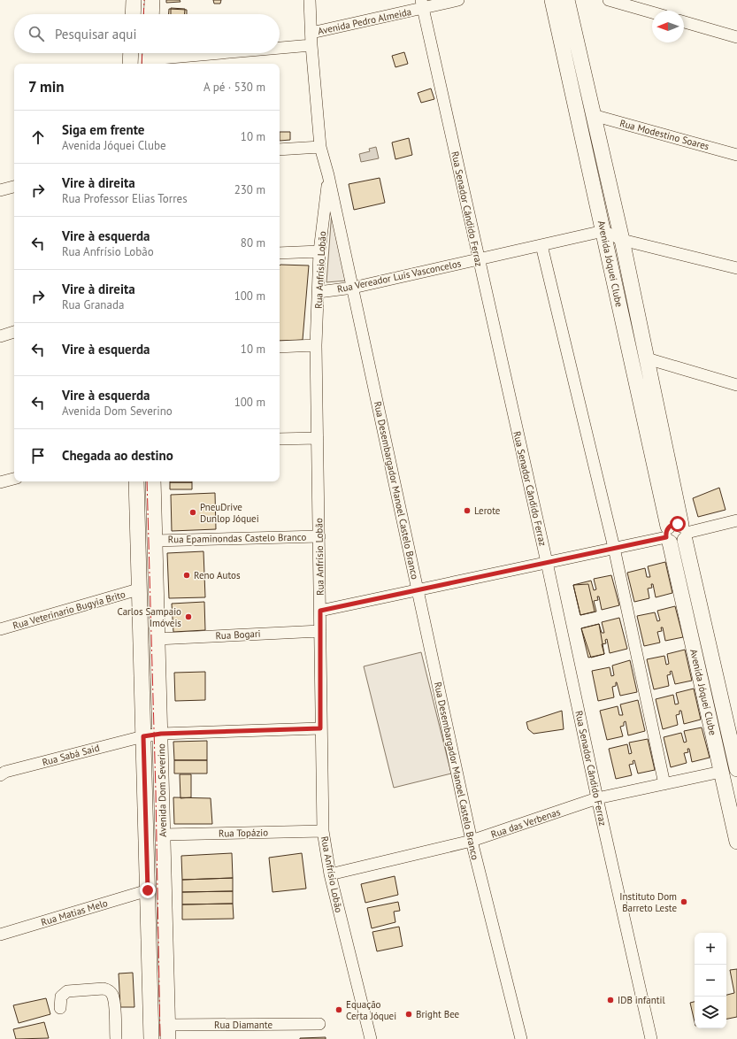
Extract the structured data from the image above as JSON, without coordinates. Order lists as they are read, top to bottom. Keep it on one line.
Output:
{"streets":{"main road":["Avenida Jóquei Clube","Avenida Dom Severino"],"street":["Avenida Pedro Almeida","Rua Modestino Soares","Rua Senador Cândido Ferraz","Rua Anfrísio Lobão","Rua Vereador Luís Vasconcelos","Rua Desembargador Manoel Castelo Branco","Rua Epaminondas Castelo Branco","Rua Veterinario Bugyia Brito","Rua Bogari","Rua Sabá Said","Rua das Verbenas","Rua Topázio","Rua Matias Melo","Rua Diamante"]},"crossings":[["Avenida Pedro Almeida","Rua Senador Cândido Ferraz"],["Avenida Pedro Almeida","Rua Desembargador Manoel Castelo Branco"],["Rua Modestino Soares","Avenida Jóquei Clube"],["Rua Senador Cândido Ferraz","Rua Vereador Luís Vasconcelos"],["Rua Senador Cândido Ferraz","Rua das Verbenas"],["Avenida Jóquei Clube","Rua Vereador Luís Vasconcelos"],["Avenida Jóquei Clube","Rua das Verbenas"],["Rua Anfrísio Lobão","Rua Vereador Luís Vasconcelos"],["Rua Anfrísio Lobão","Rua Desembargador Manoel Castelo Branco"],["Rua Anfrísio Lobão","Rua Epaminondas Castelo Branco"],["Rua Anfrísio Lobão","Rua Bogari"],["Rua Anfrísio Lobão","Rua Sabá Said"],["Rua Anfrísio Lobão","Rua das Verbenas"],["Rua Anfrísio Lobão","Rua Topázio"],["Rua Vereador Luís Vasconcelos","Rua Desembargador Manoel Castelo Branco"],["Rua Desembargador Manoel Castelo Branco","Rua das Verbenas"],["Rua Epaminondas Castelo Branco","Avenida Dom Severino"],["Rua Veterinario Bugyia Brito","Avenida Dom Severino"],["Rua Bogari","Avenida Dom Severino"],["Rua Sabá Said","Avenida Dom Severino"],["Avenida Dom Severino","Rua Topázio"],["Avenida Dom Severino","Rua Matias Melo"],["Avenida Dom Severino","Rua Diamante"]],"places":["Lerote","PneuDrive Dunlop Jóquei","Reno Autos","Carlos Sampaio Imóveis","Instituto Dom Barreto Leste","IDB infantil","Equação Certa Jóquei","Bright Bee"],"north":"left","page":{"search":"Pesquisar aqui","heading":["7 min","A pé · 530 m"],"list":[["Siga em frente","Avenida Jóquei Clube","10 m"],["Vire à direita","Rua Professor Elias Torres","230 m"],["Vire à esquerda","Rua Anfrísio Lobão","80 m"],["Vire à direita","Rua Granada","100 m"],["Vire à esquerda","10 m"],["Vire à esquerda","Avenida Dom Severino","100 m"],"Chegada ao destino"],"map_buttons":["+","−"]}}
